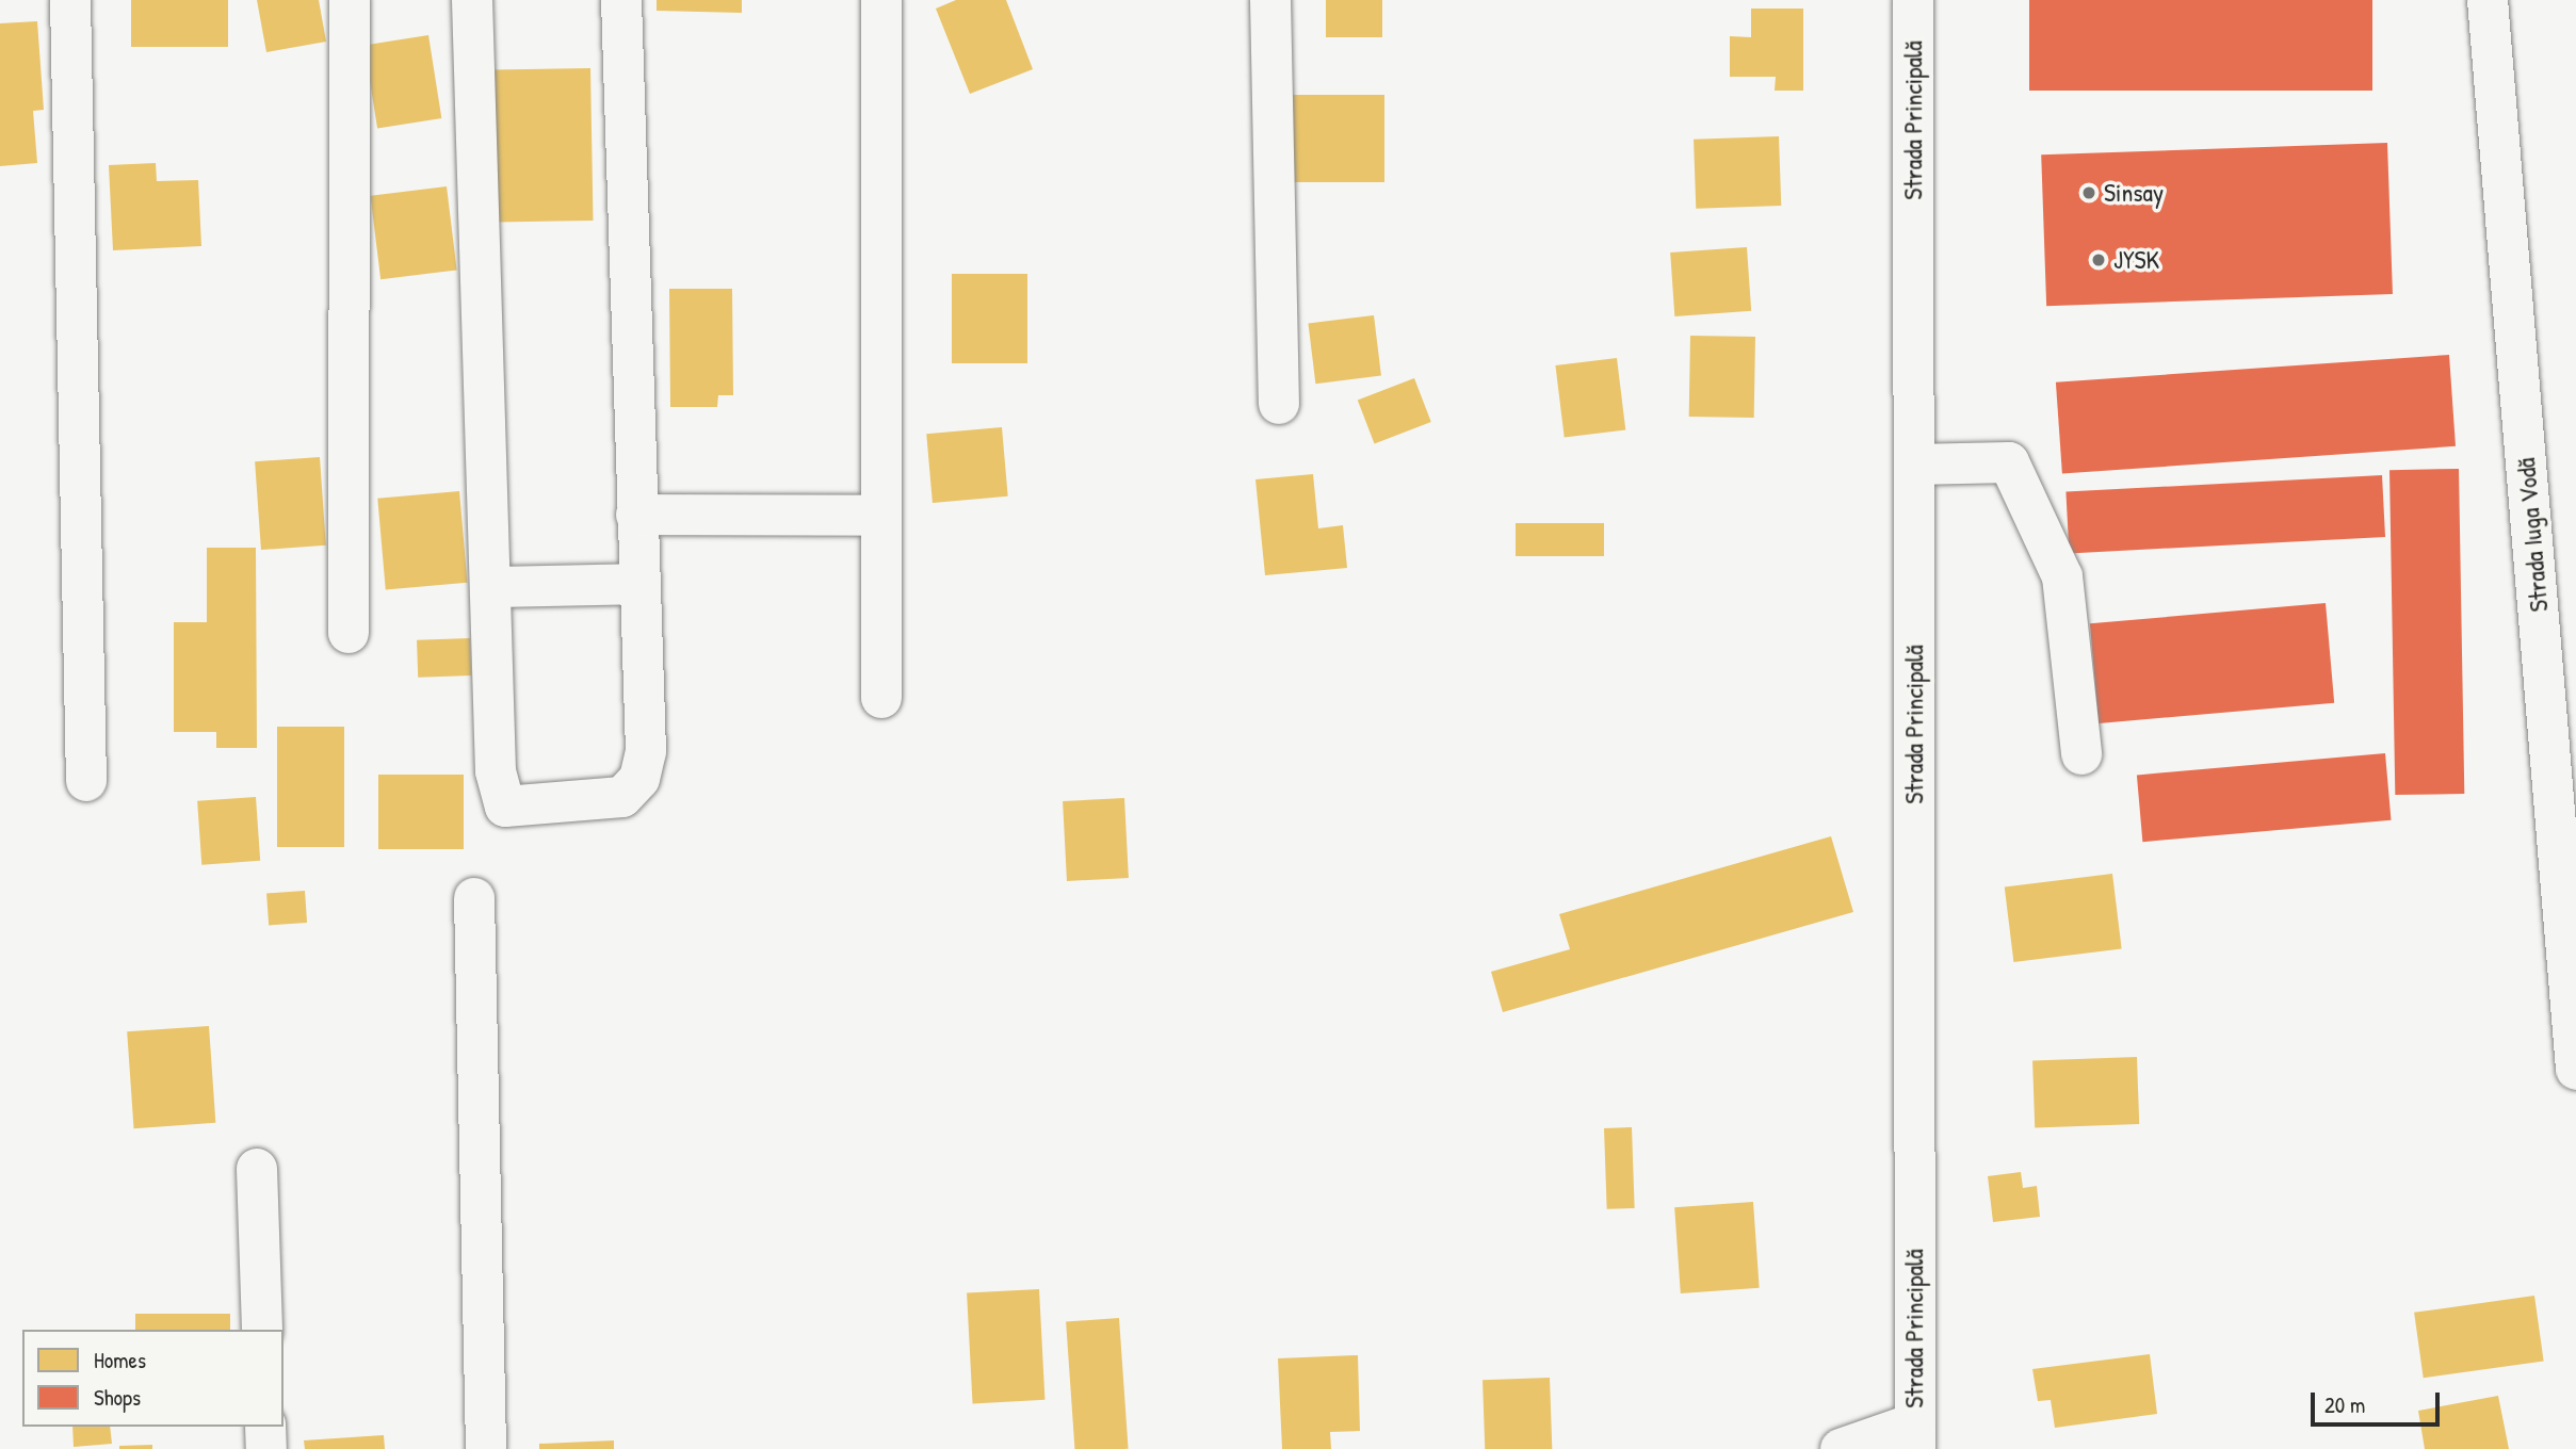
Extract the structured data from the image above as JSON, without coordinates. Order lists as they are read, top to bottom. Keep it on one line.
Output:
{"streets":{"street":["Strada Principală","Strada Iuga Vodă"]},"places":["Sinsay","JYSK"],"legend":["Homes","Shops"],"scale_bar":"20 m"}
